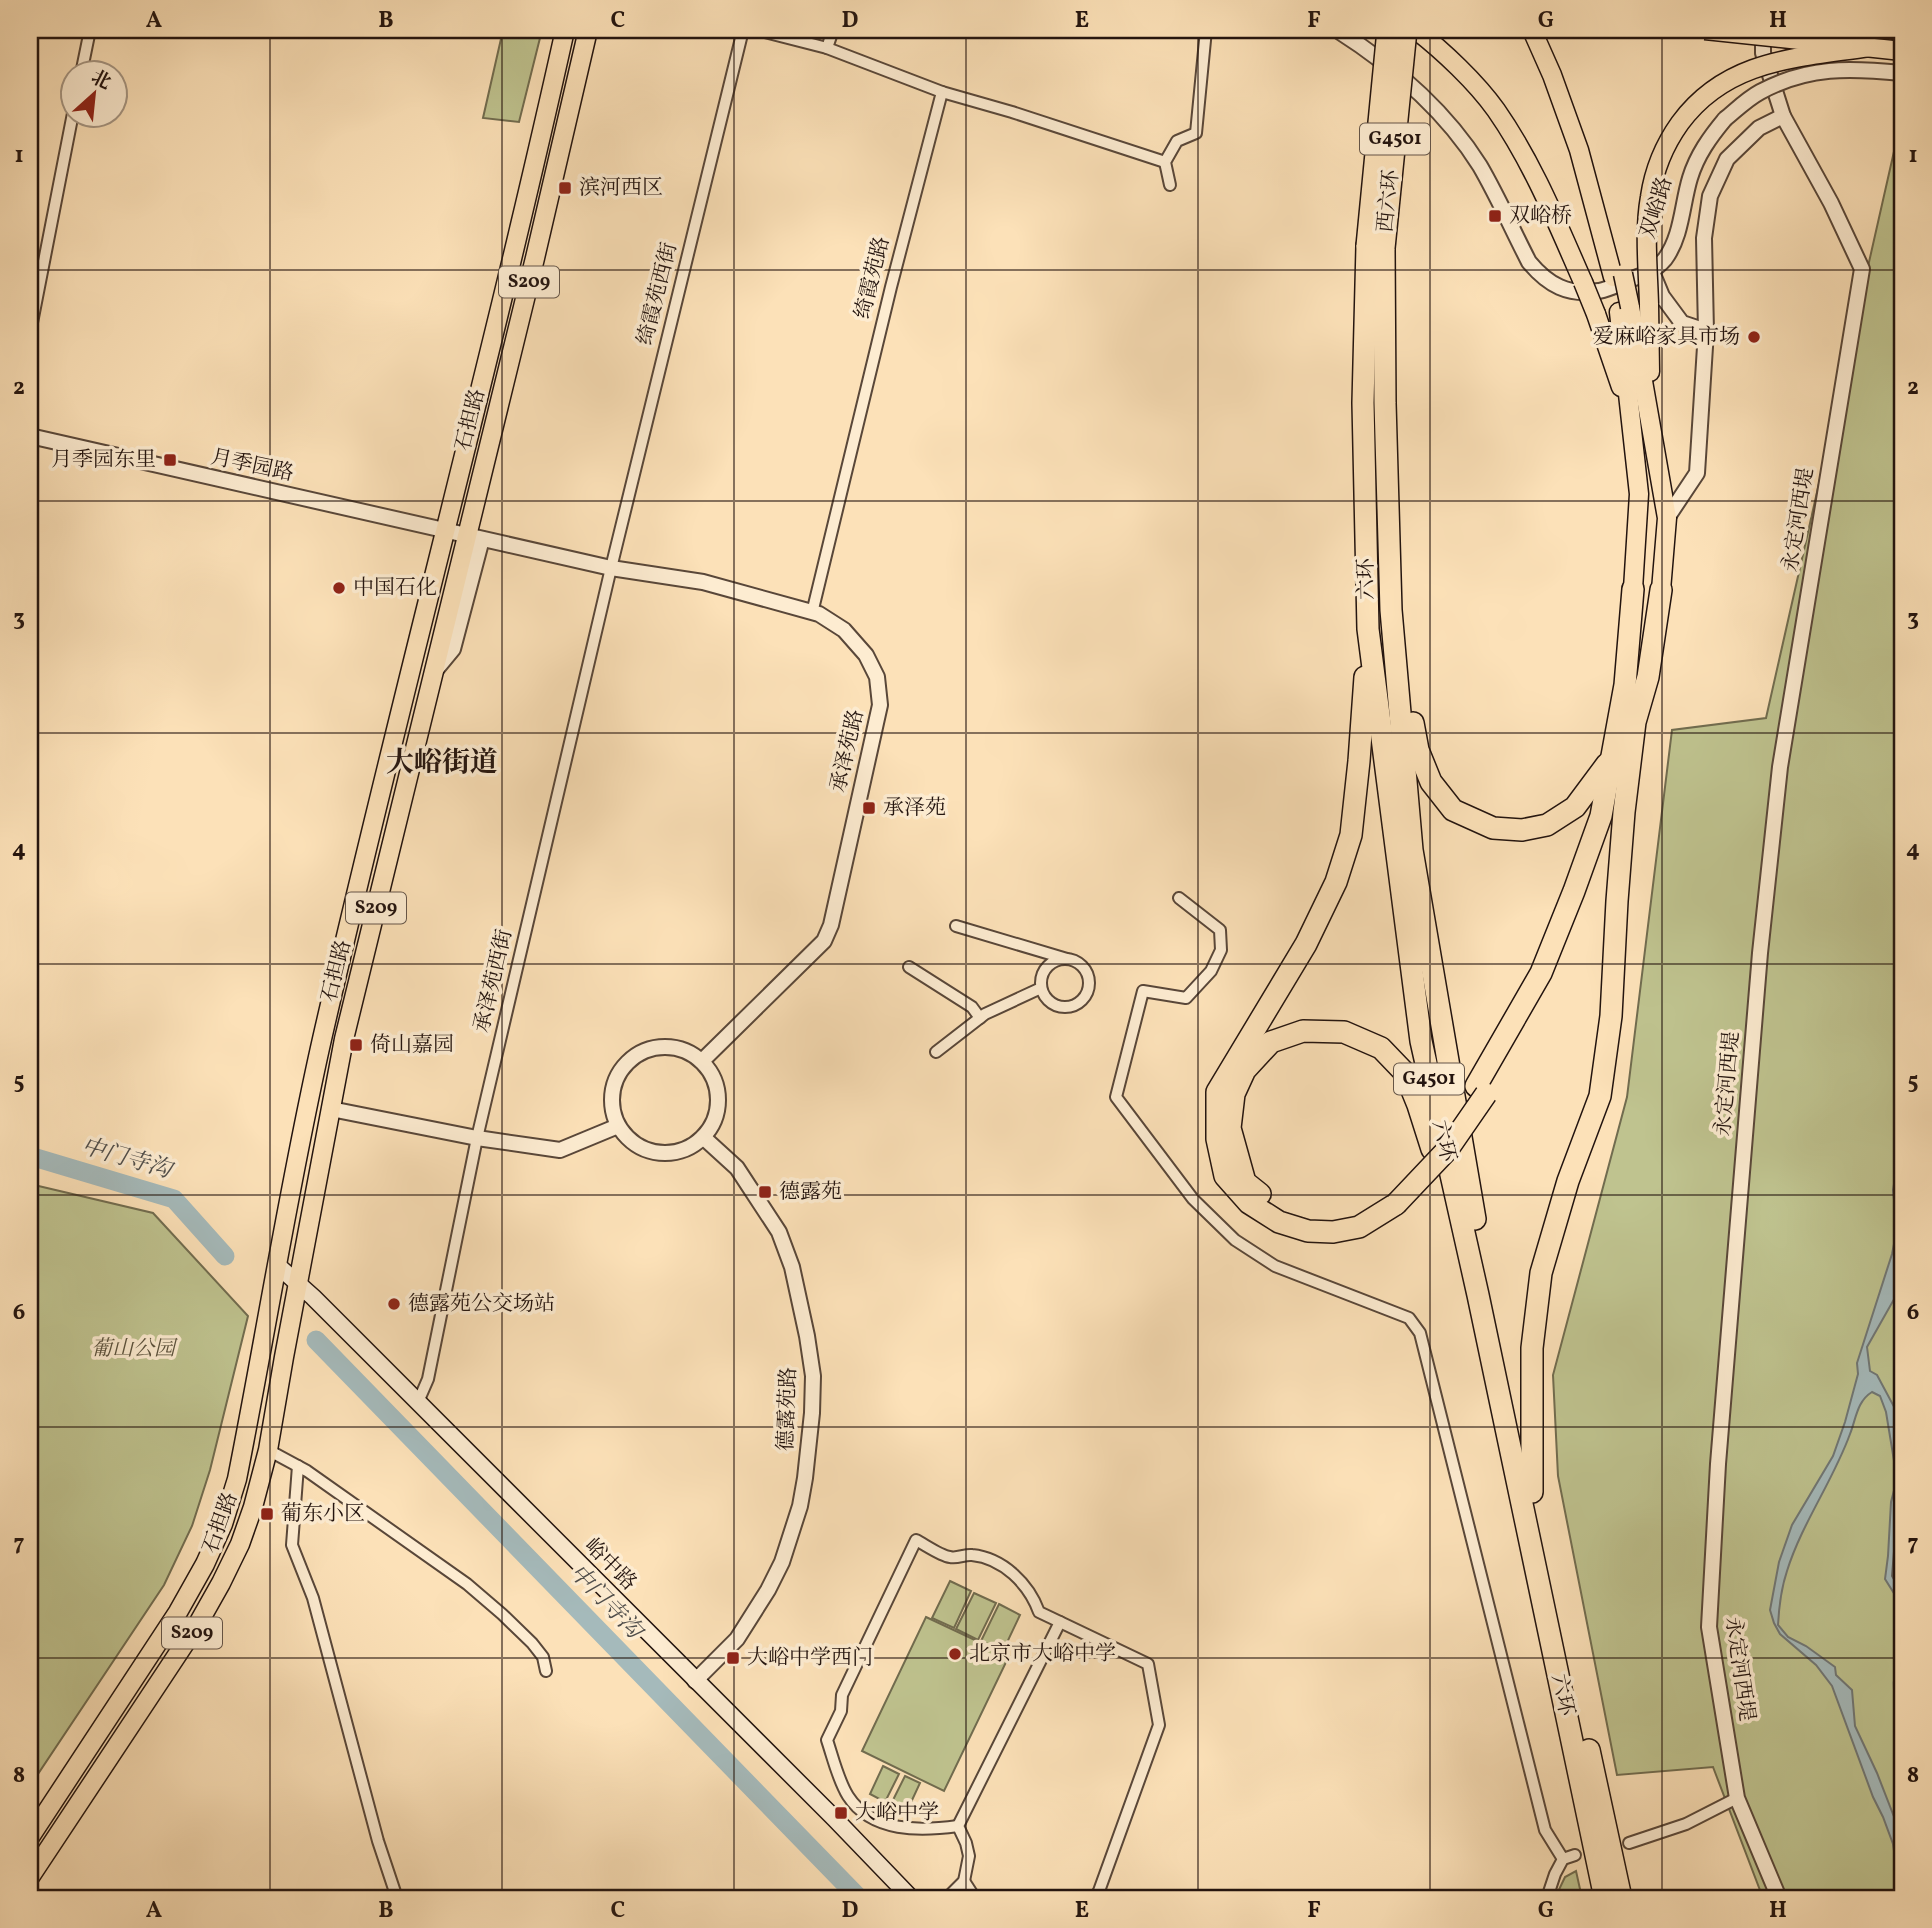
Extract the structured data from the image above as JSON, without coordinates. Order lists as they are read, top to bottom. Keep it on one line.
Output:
{"streets":{"highway":["G4501","西六环","六环"],"main road":["S209","石担路","峪中路"],"street":["双峪路","绮霞苑路","绮霞苑西街","月季园路","永定河西堤","承泽苑路","承泽苑西街","德露苑路"]},"crossings":[["西六环","六环"],["绮霞苑路","承泽苑路"],["绮霞苑西街","承泽苑路"],["绮霞苑西街","承泽苑西街"],["石担路","月季园路"],["石担路","承泽苑路"],["石担路","峪中路"],["月季园路","承泽苑路"],["承泽苑路","承泽苑西街"],["承泽苑路","德露苑路"],["承泽苑西街","峪中路"],["德露苑路","峪中路"]],"districts":["大峪街道"],"water":["中门寺沟"],"parks":["葡山公园"],"places":{"transit":["滨河西区","双峪桥","月季园东里","承泽苑","倚山嘉园","德露苑","葡东小区","大峪中学西门","大峪中学"],"other":["爱麻峪家具市场","中国石化","德露苑公交场站","北京市大峪中学"]},"north":"top right","grid":{"columns":["A","B","C","D","E","F","G","H"],"rows":["1","2","3","4","5","6","7","8"]}}
